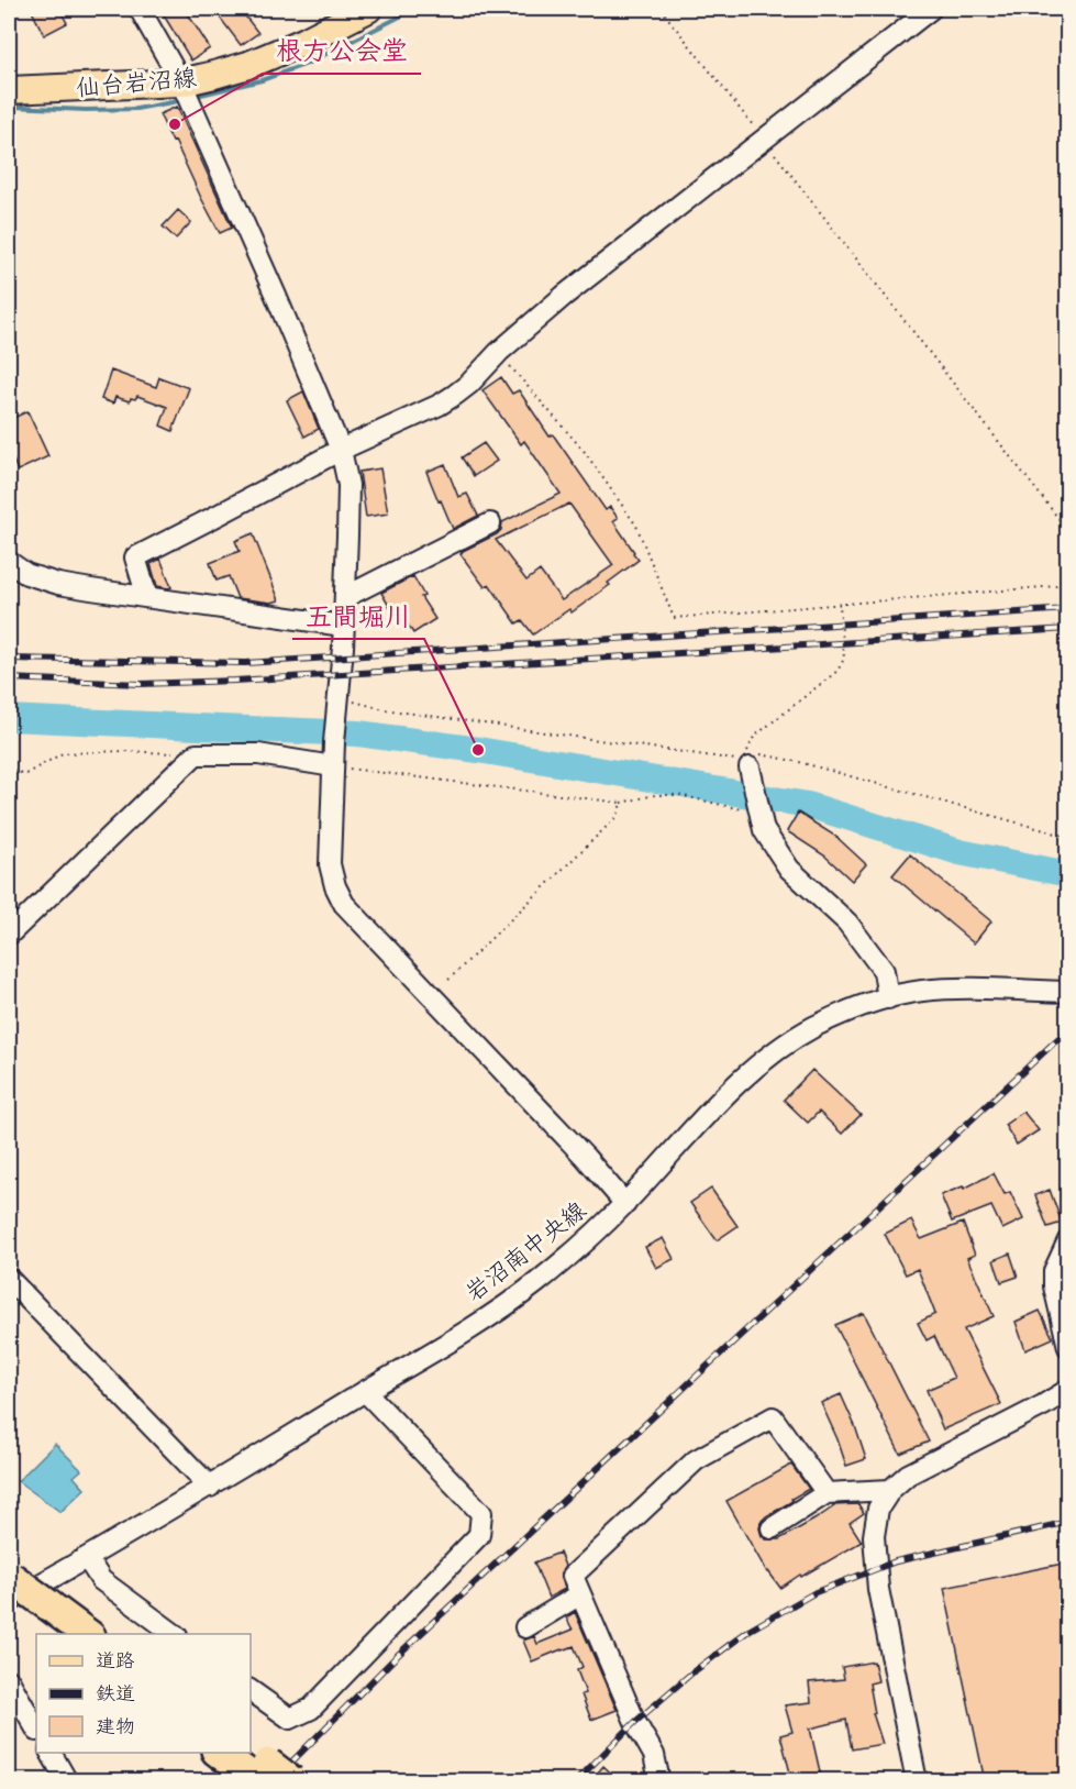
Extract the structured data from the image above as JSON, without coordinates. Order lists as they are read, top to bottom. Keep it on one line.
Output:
{"streets":{"main road":["仙台岩沼線"],"street":["岩沼南中央線"]},"places":["根方公会堂","五間堀川"],"legend":["道路","鉄道","建物"]}
